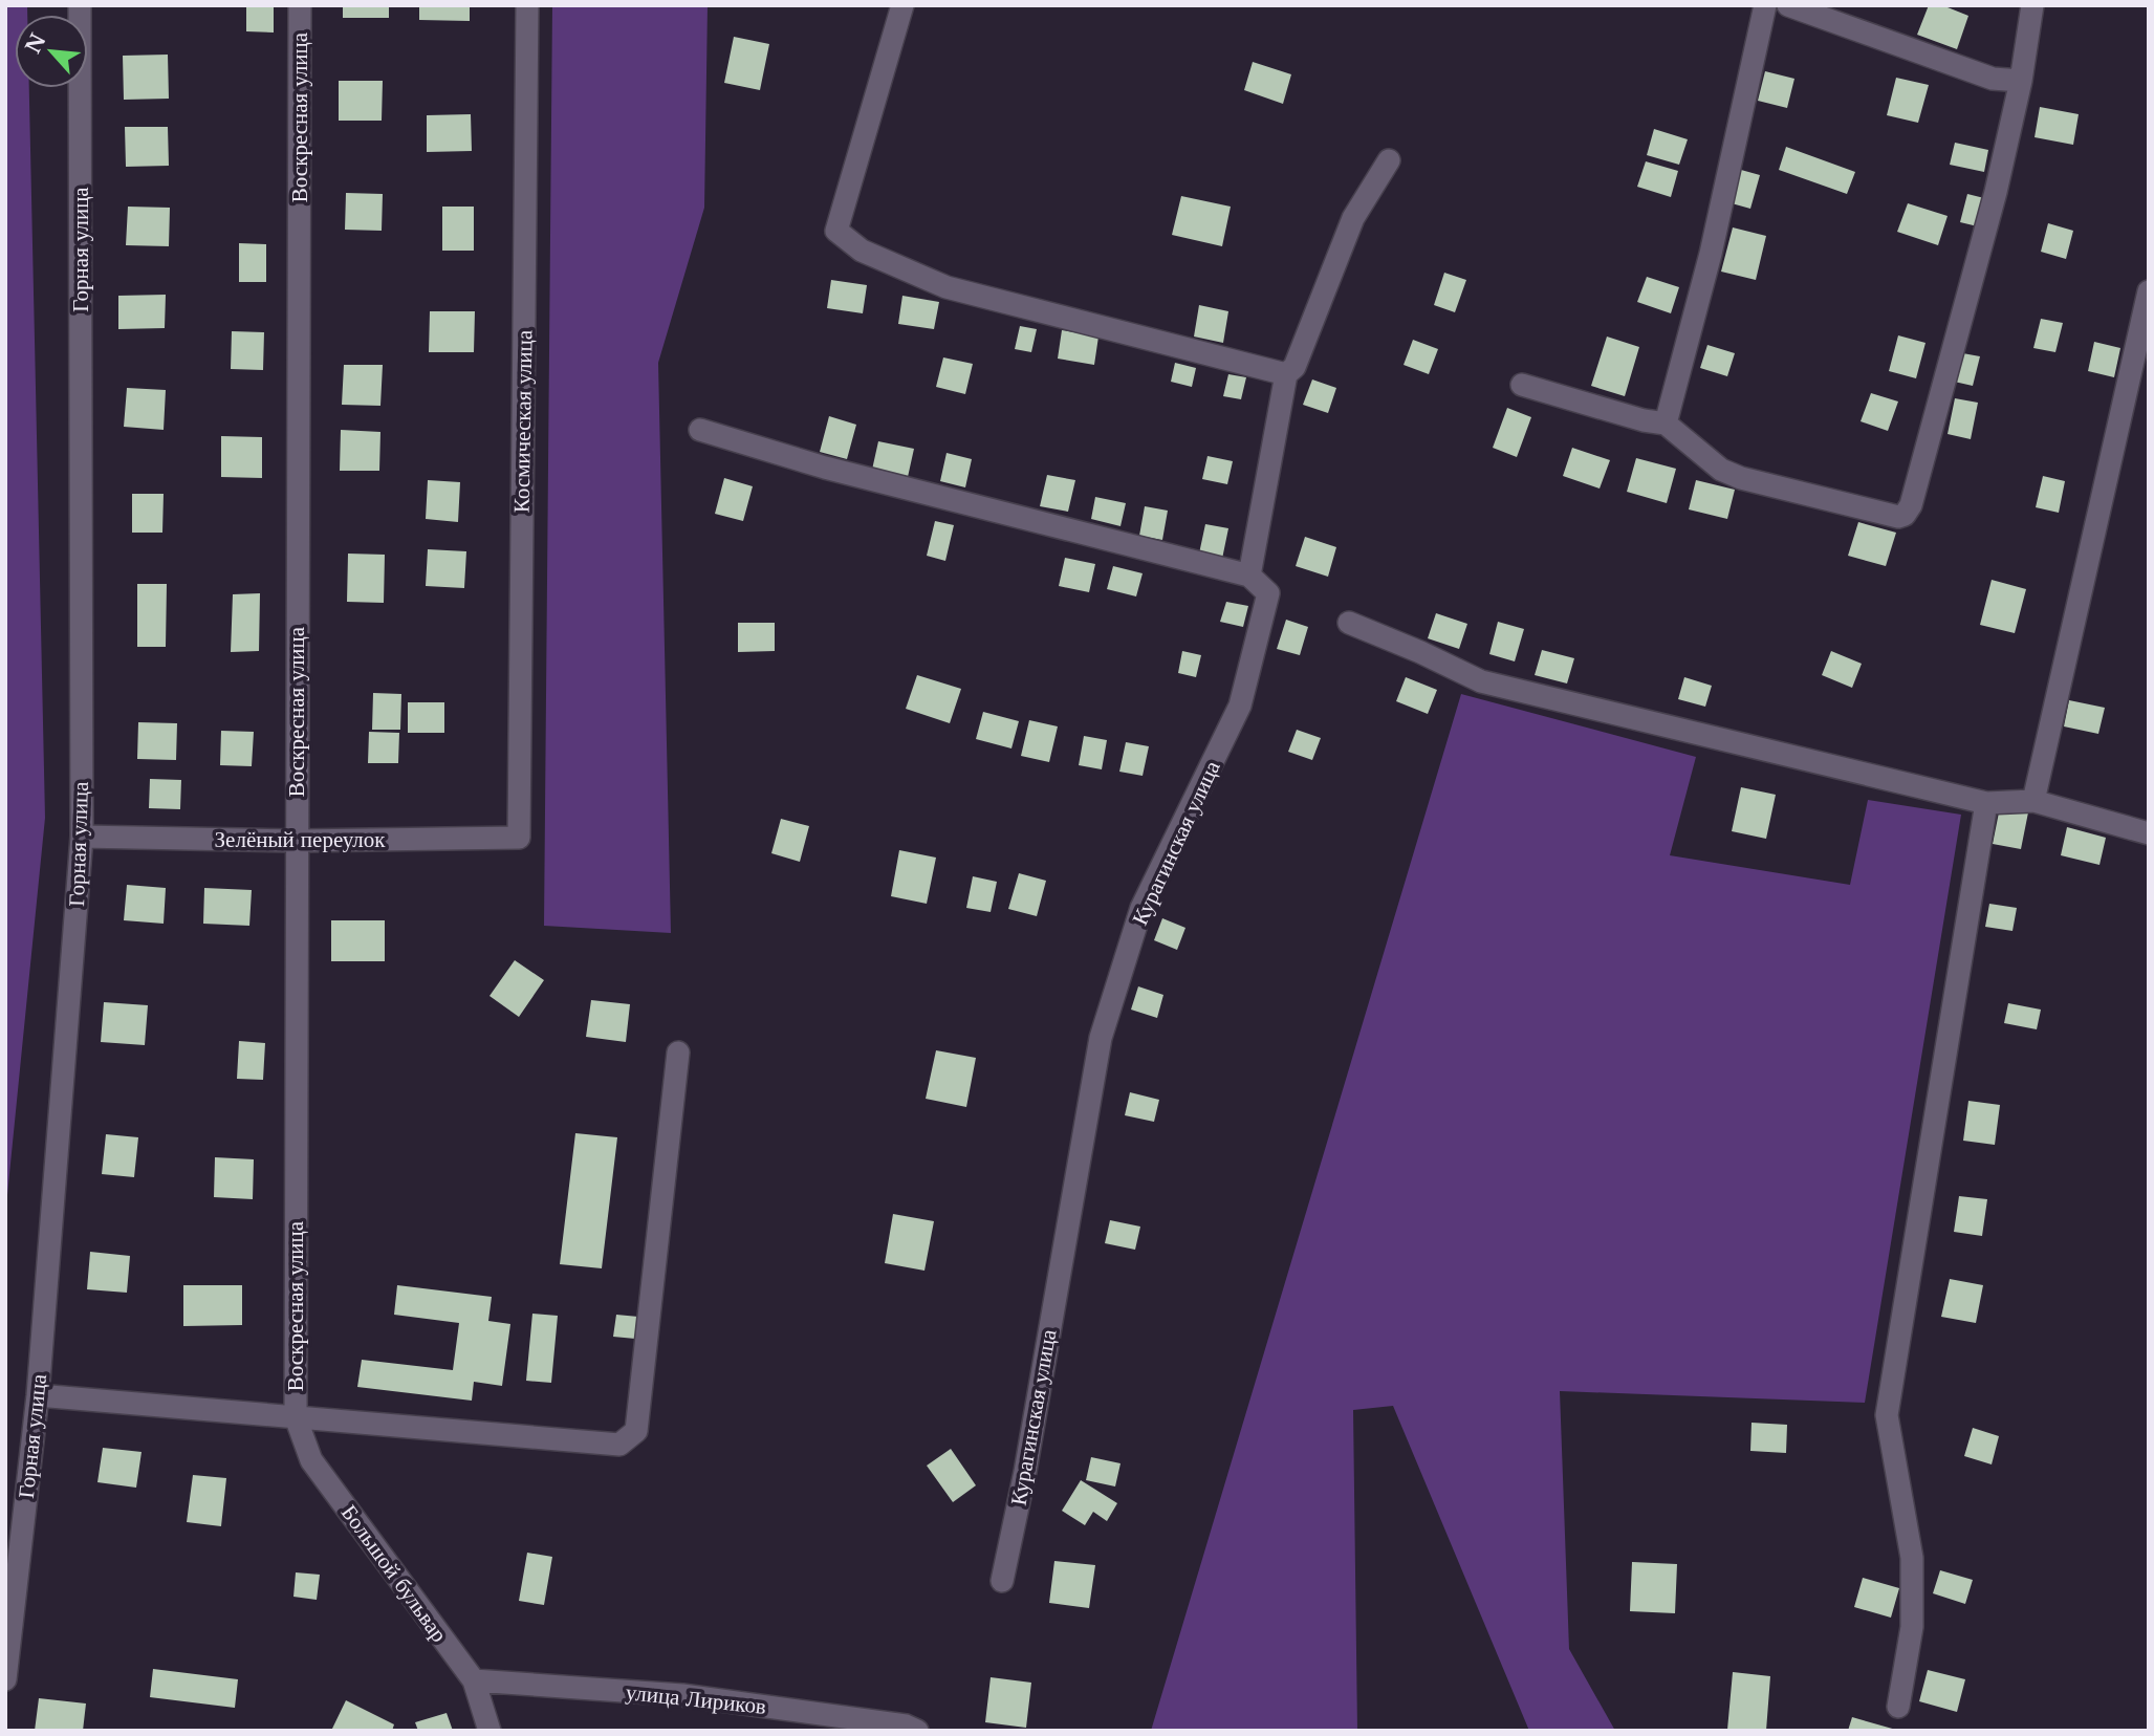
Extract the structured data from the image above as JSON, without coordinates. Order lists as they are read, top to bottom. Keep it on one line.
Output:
{"streets":{"street":["Воскресная улица","Горная улица","Космическая улица","Зелёный переулок","Курагинская улица","Большой бульвар","улица Лириков"]},"crossings":[["Воскресная улица","Зелёный переулок"],["Воскресная улица","Большой бульвар"],["Горная улица","Зелёный переулок"],["Космическая улица","Зелёный переулок"],["Большой бульвар","улица Лириков"]],"north":"top left"}
